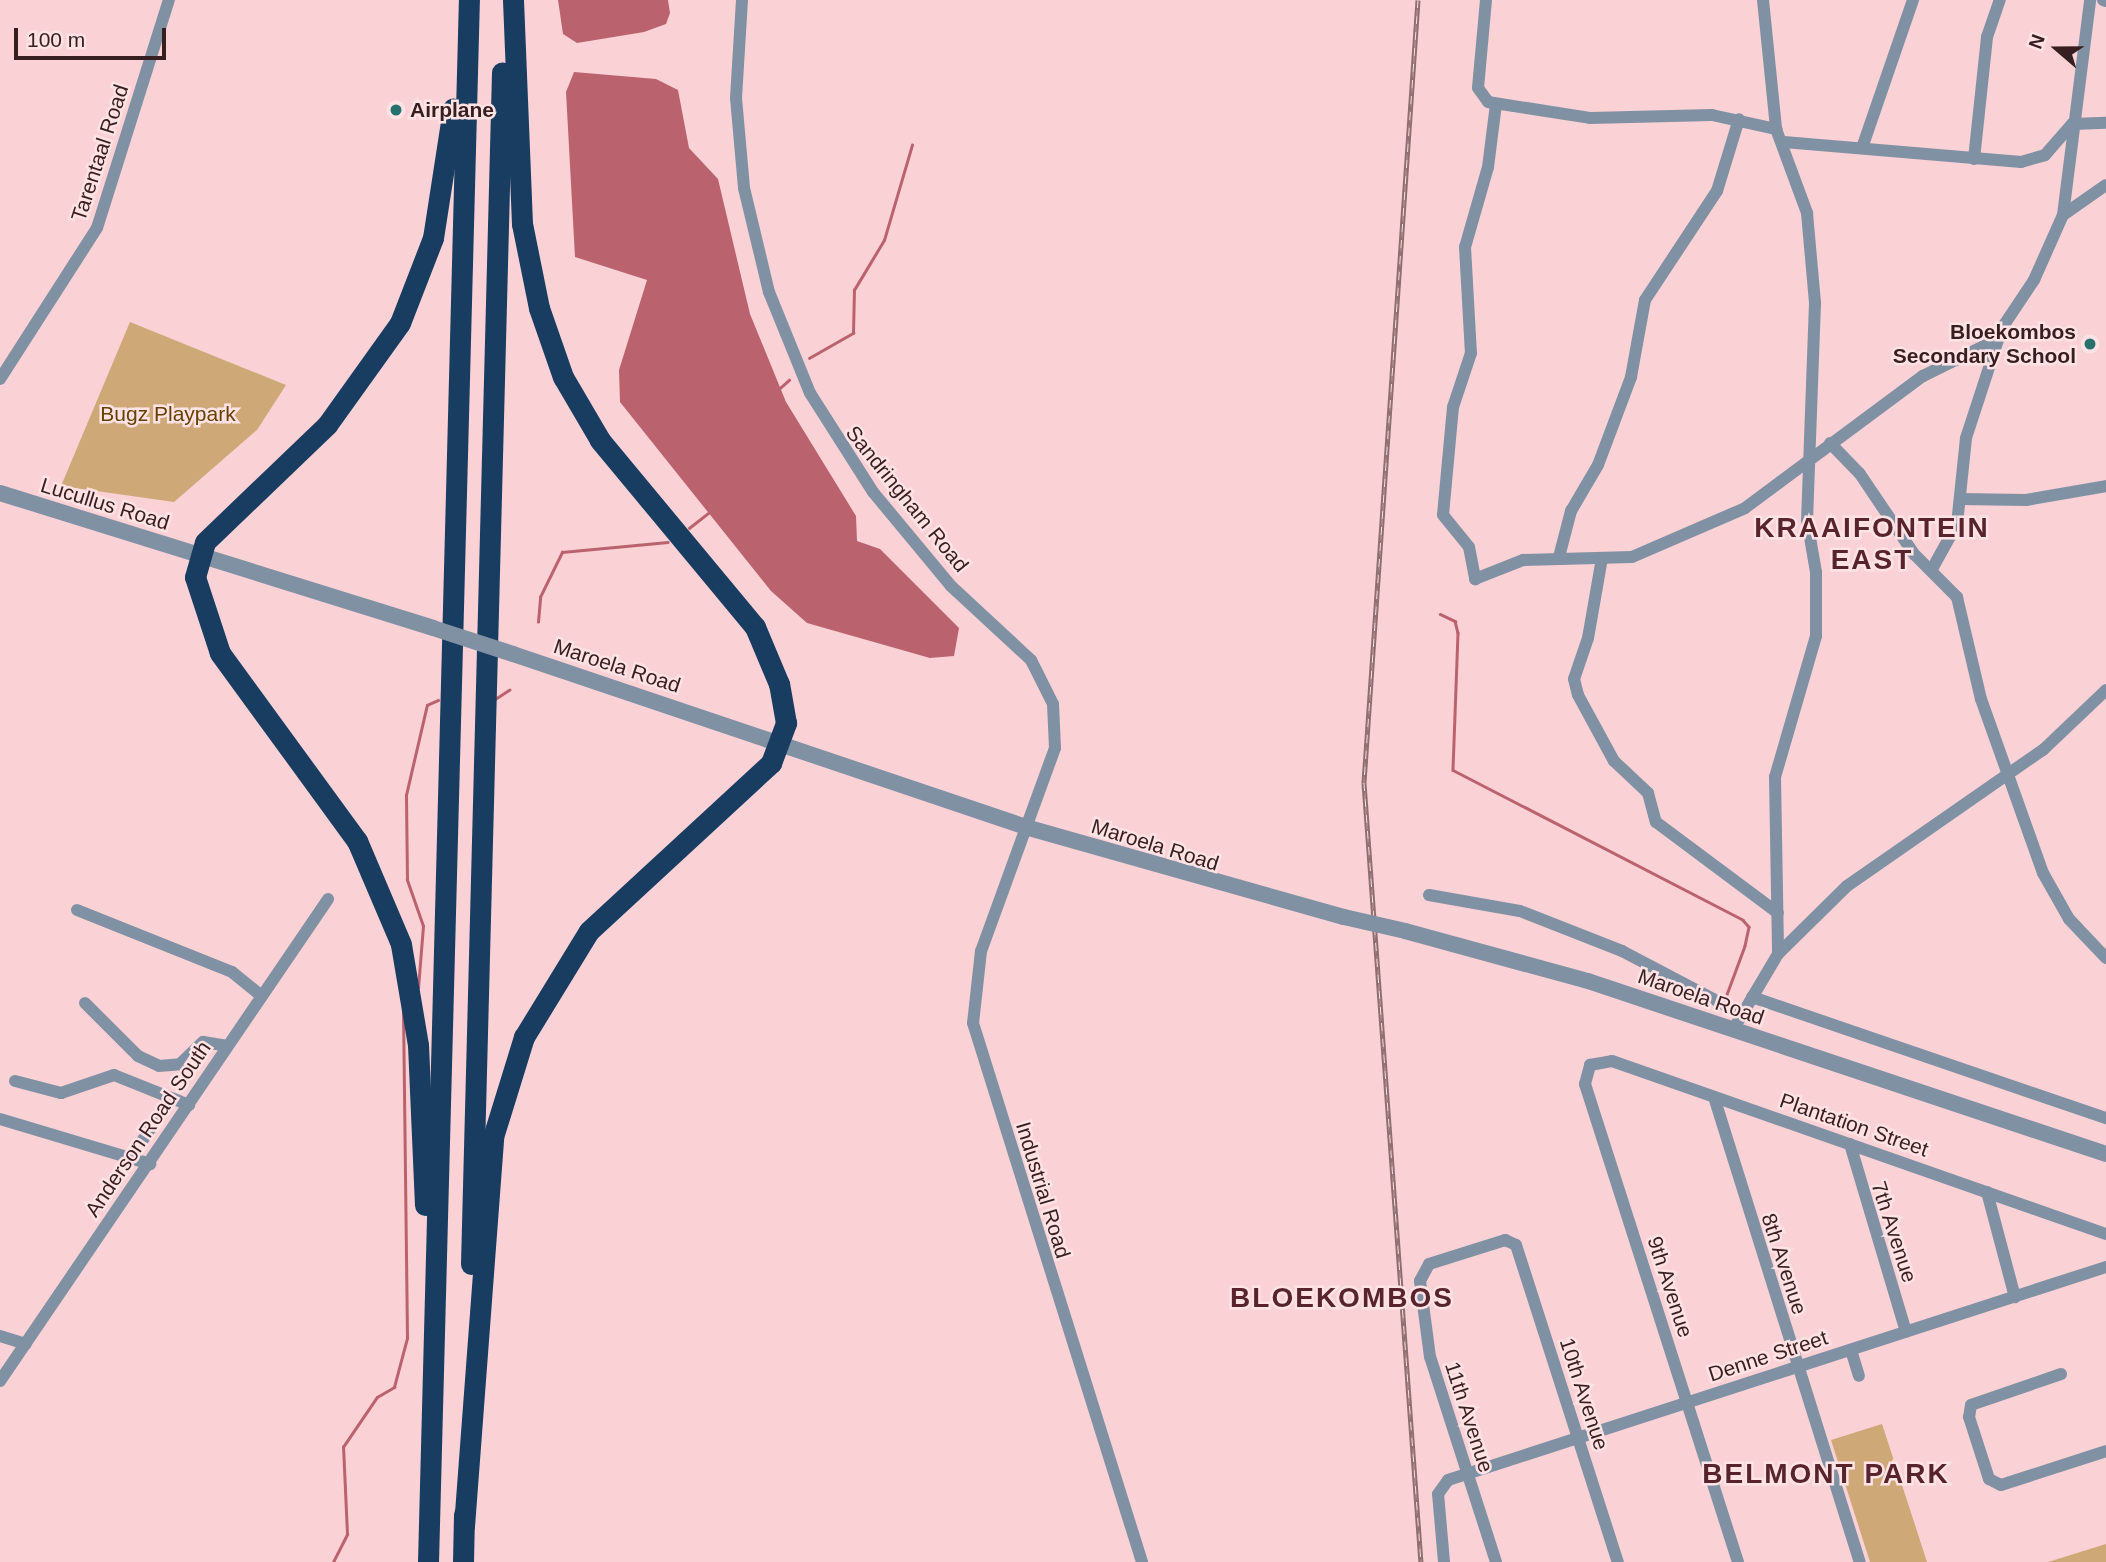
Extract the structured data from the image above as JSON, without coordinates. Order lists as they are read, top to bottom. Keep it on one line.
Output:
{"streets":{"street":["Tarentaal Road","Sandringham Road","Lucullus Road","Maroela Road","Plantation Street","Anderson Road South","Industrial Road","7th Avenue","8th Avenue","9th Avenue","Denne Street","10th Avenue","11th Avenue"]},"crossings":[["Sandringham Road","Maroela Road"],["Sandringham Road","Industrial Road"],["Lucullus Road","Maroela Road"],["Maroela Road","Industrial Road"],["Plantation Street","7th Avenue"],["Plantation Street","8th Avenue"],["Plantation Street","9th Avenue"],["7th Avenue","Denne Street"],["8th Avenue","Denne Street"],["9th Avenue","Denne Street"],["Denne Street","10th Avenue"],["Denne Street","11th Avenue"],["10th Avenue","11th Avenue"]],"districts":["KRAAIFONTEIN EAST","BLOEKOMBOS","BELMONT PARK"],"parks":["Bugz Playpark"],"places":["Airplane","Bloekombos Secondary School"],"scale_bar":"100 m","north":"left"}
